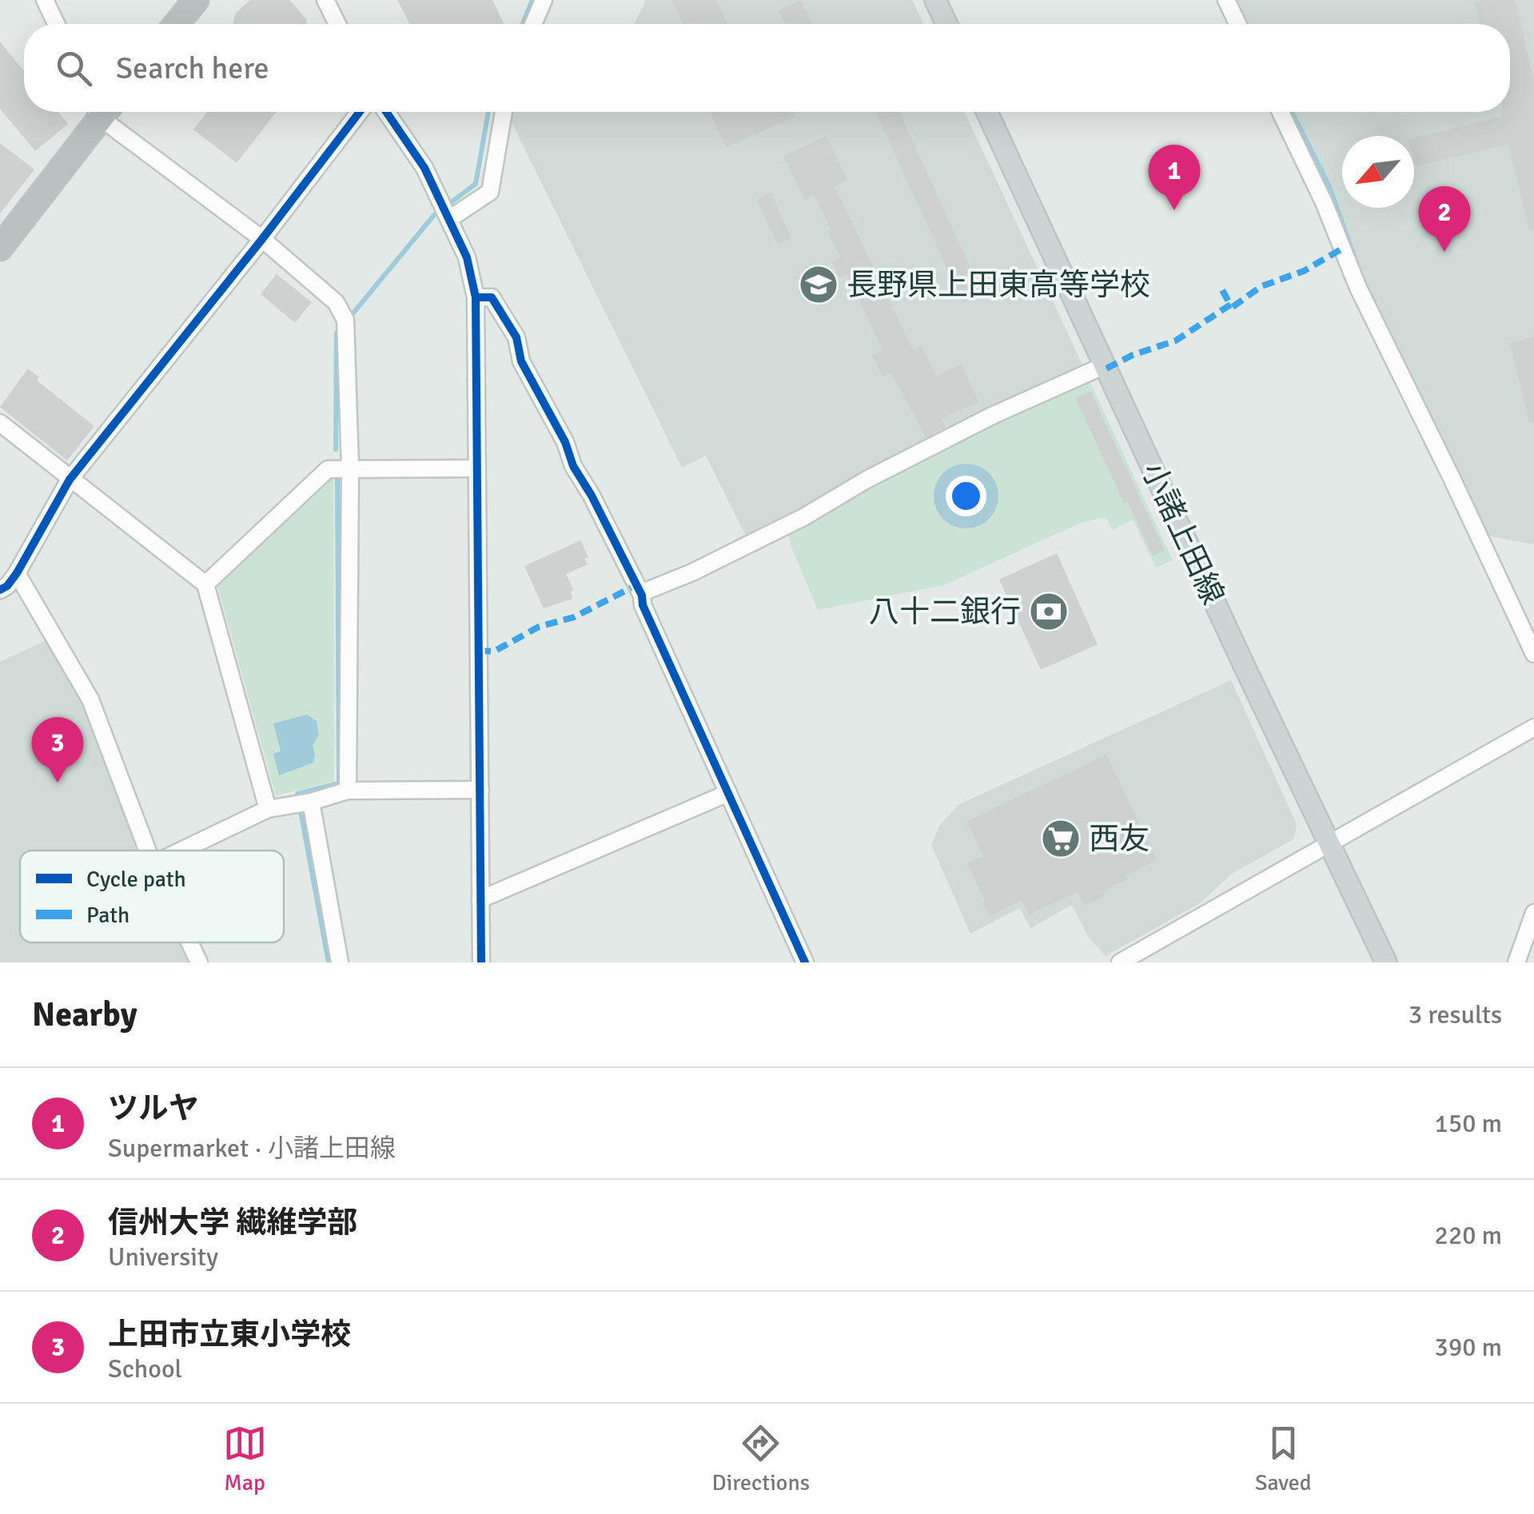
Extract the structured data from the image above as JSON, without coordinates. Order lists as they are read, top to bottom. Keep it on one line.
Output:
{"streets":{"main road":["小諸上田線"]},"places":{"school or university":["長野県上田東高等学校"],"bank":["八十二銀行"],"supermarket":["西友"]},"legend":["Cycle path","Path"],"north":"bottom left","page":{"search":"Search here","pins":["1","2","3"],"heading":["Nearby","3 results"],"list":[{"mark":"1","name":"ツルヤ","note":"Supermarket · 小諸上田線","value":"150 m"},{"mark":"2","name":"信州大学 繊維学部","note":"University","value":"220 m"},{"mark":"3","name":"上田市立東小学校","note":"School","value":"390 m"}],"nav":["Map","Directions","Saved"]}}
